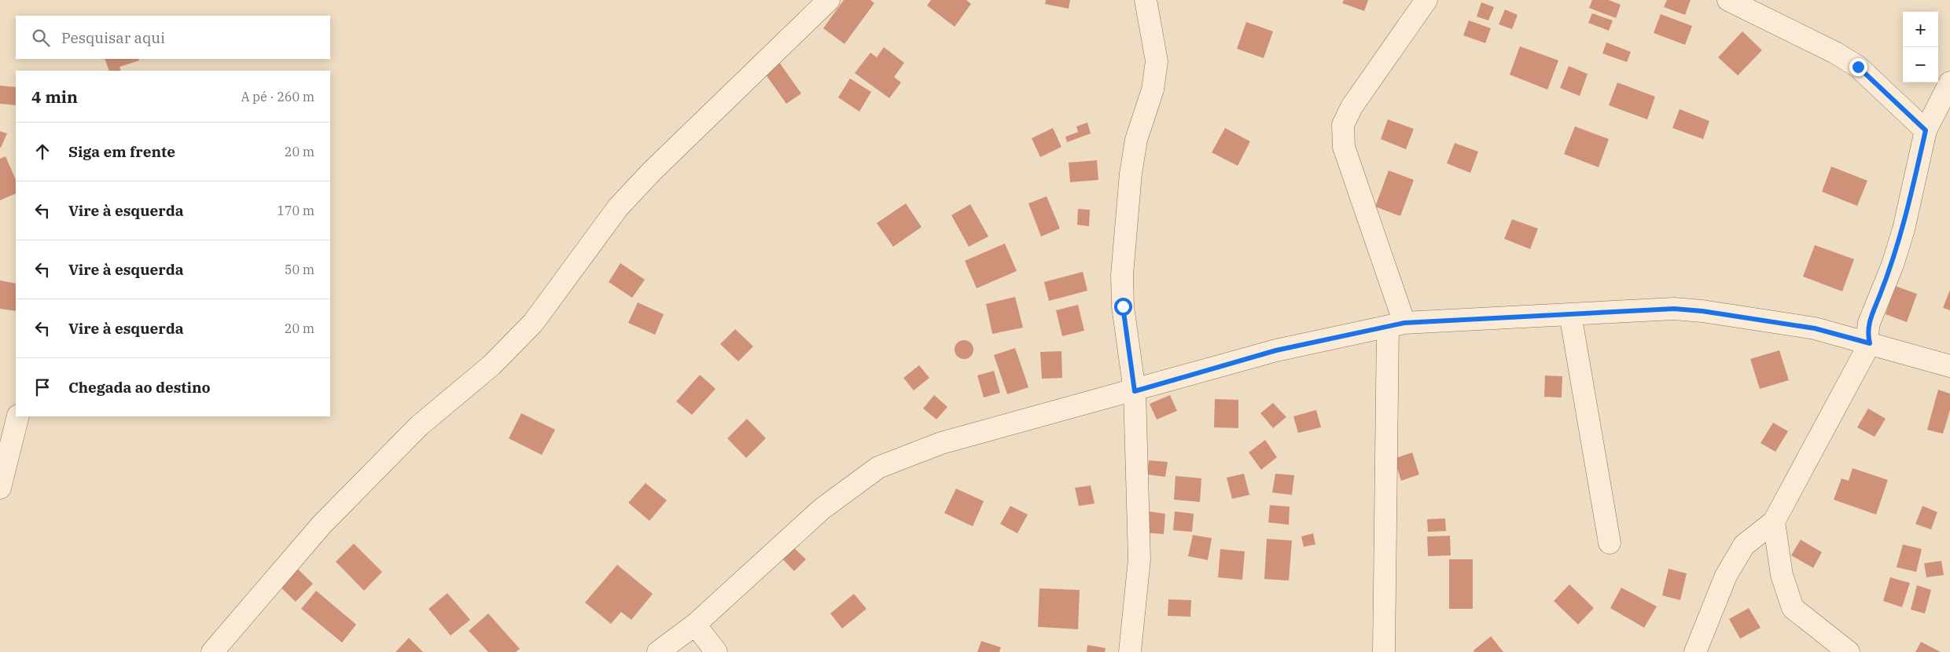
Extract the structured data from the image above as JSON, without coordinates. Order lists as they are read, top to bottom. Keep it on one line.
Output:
{"page":{"map_buttons":["+","−"],"search":"Pesquisar aqui","heading":["4 min","A pé · 260 m"],"list":[["Siga em frente","20 m"],["Vire à esquerda","170 m"],["Vire à esquerda","50 m"],["Vire à esquerda","20 m"],"Chegada ao destino"]}}
